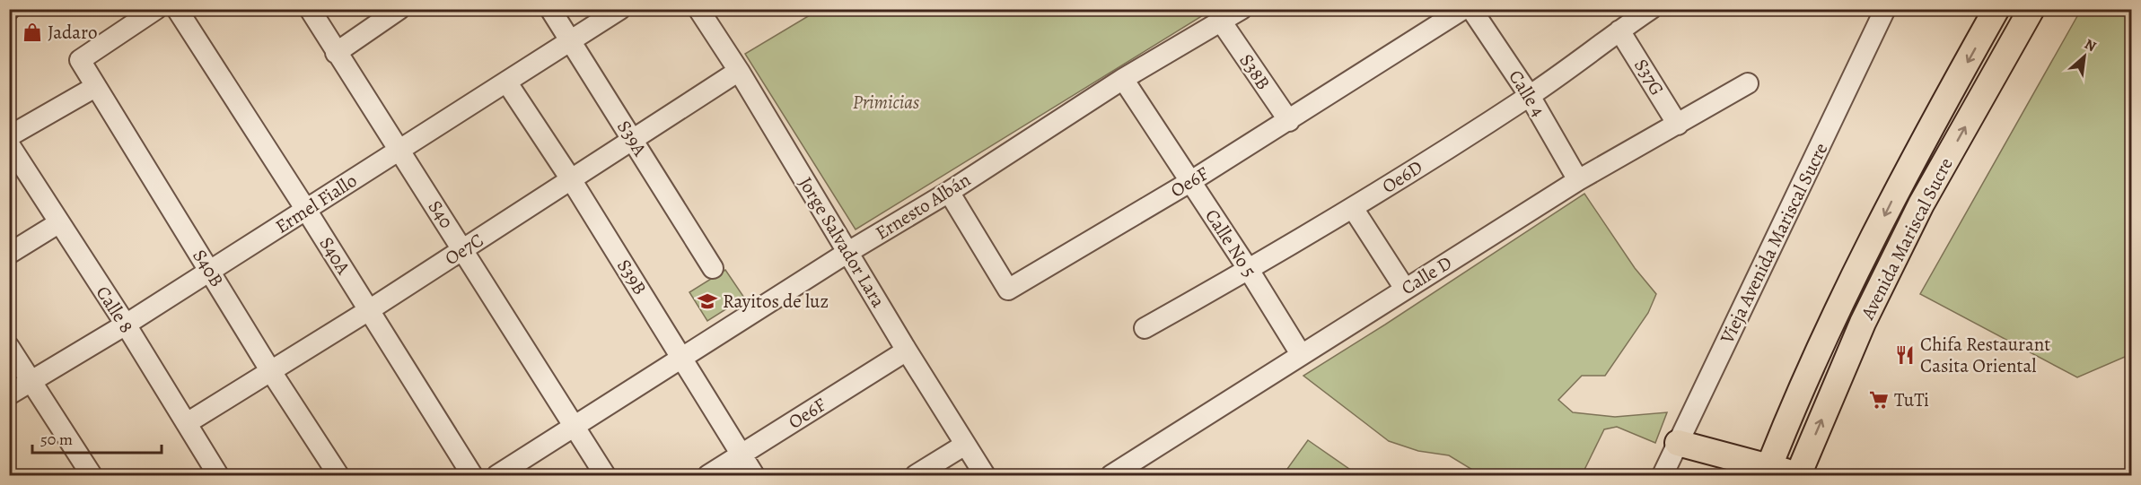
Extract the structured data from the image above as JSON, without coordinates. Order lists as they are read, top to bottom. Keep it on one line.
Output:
{"streets":{"main road":["Avenida Mariscal Sucre"],"street":["S38B","S37G","Calle 4","S39A","Oe6D","Oe6F","Ermel Fiallo","Ernesto Albán","S40","Jorge Salvador Lara","Calle No 5","Vieja Avenida Mariscal Sucre","Oe7C","S40A","S40B","Calle D","S39B","Calle 8"]},"crossings":[["S38B","Oe6F"],["S38B","Ernesto Albán"],["S37G","Oe6D"],["S37G","Calle D"],["Calle 4","Oe6D"],["Calle 4","Calle D"],["S39A","Ermel Fiallo"],["S39A","Oe7C"],["Oe6D","Calle No 5"],["Oe6F","Ernesto Albán"],["Oe6F","Jorge Salvador Lara"],["Oe6F","Calle No 5"],["Oe6F","S39B"],["Ermel Fiallo","S40"],["Ermel Fiallo","S40A"],["Ermel Fiallo","S40B"],["Ermel Fiallo","S39B"],["Ermel Fiallo","Calle 8"],["Ernesto Albán","S40"],["Ernesto Albán","Jorge Salvador Lara"],["Ernesto Albán","Calle No 5"],["Ernesto Albán","S39B"],["S40","Oe7C"],["Jorge Salvador Lara","Oe7C"],["Calle No 5","Calle D"],["Oe7C","S40A"],["Oe7C","S40B"],["Oe7C","S39B"],["Oe7C","Calle 8"]],"parks":["Primicias"],"places":{"shop":["Jadaro"],"school or university":["Rayitos de luz"],"restaurant":["Chifa Restaurant Casita Oriental"],"supermarket":["TuTi"]},"scale_bar":"50 m","north":"top right"}
